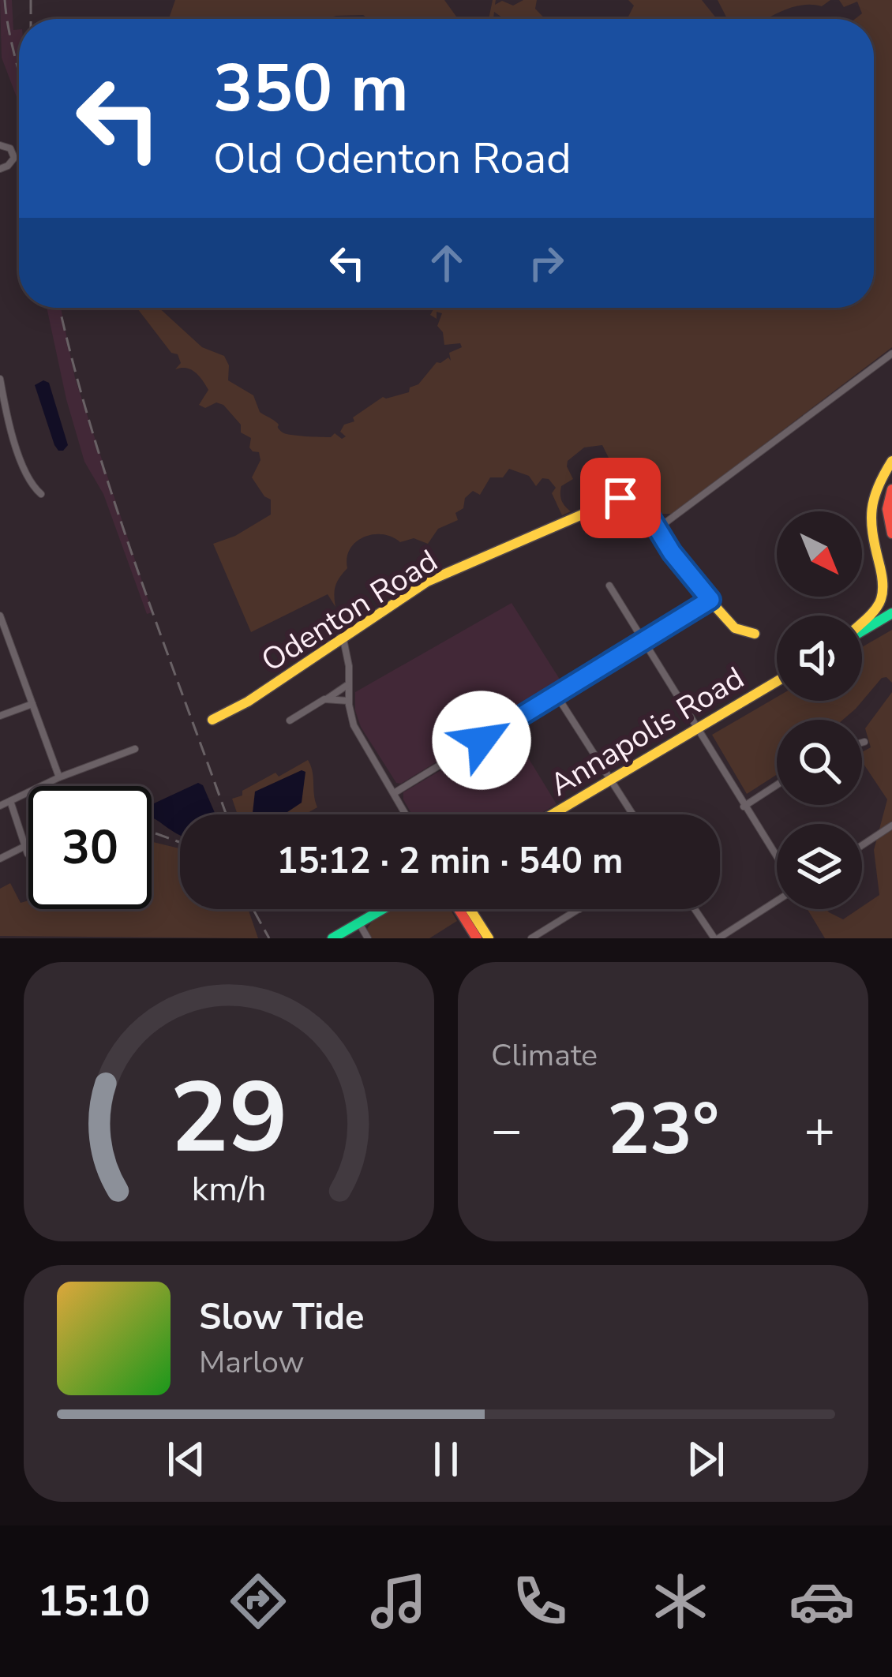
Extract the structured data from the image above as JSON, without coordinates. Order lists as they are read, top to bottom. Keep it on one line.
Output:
{"streets":{"main road":["Odenton Road","Annapolis Road"]},"north":"bottom right","page":{"turn":["350 m","Old Odenton Road"],"limit":"30","trip":"15:12 · 2 min · 540 m","tile":"Climate","heat":["−","23°","+"],"song":["Slow Tide","Marlow"],"tabs":"15:10","gauge":["29","km/h"]}}
